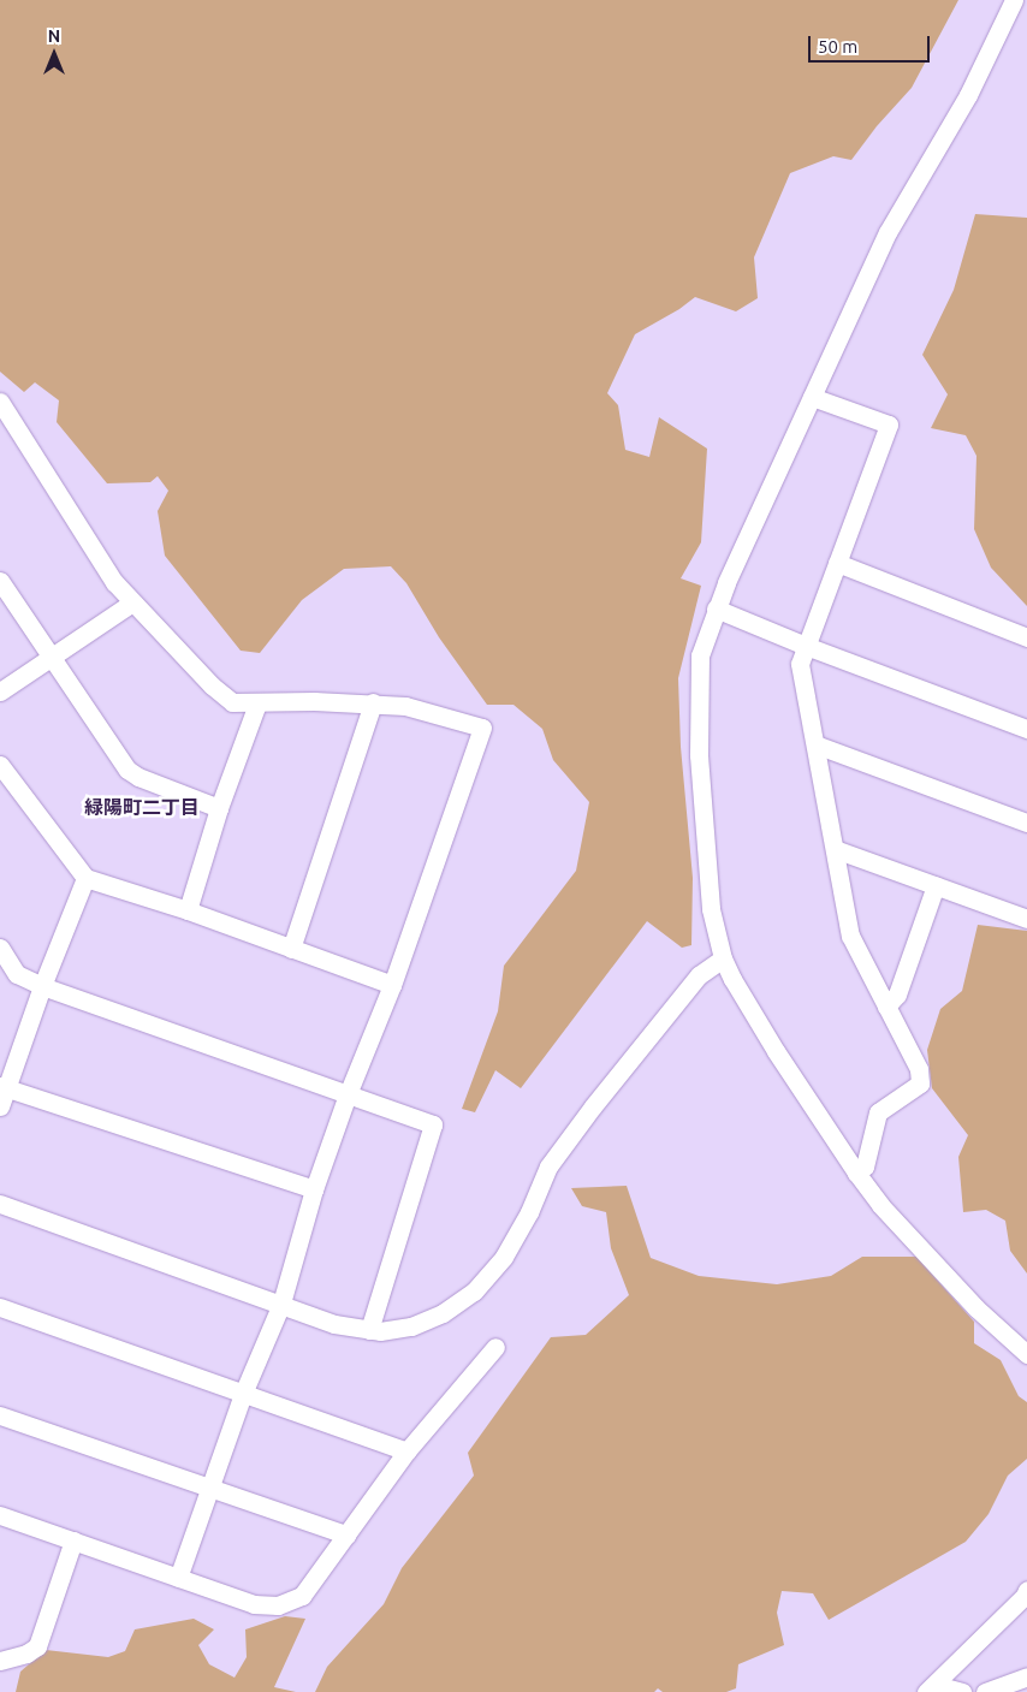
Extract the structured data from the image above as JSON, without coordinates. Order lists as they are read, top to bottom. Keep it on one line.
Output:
{"districts":["緑陽町二丁目"],"scale_bar":"50 m","north":"top"}
